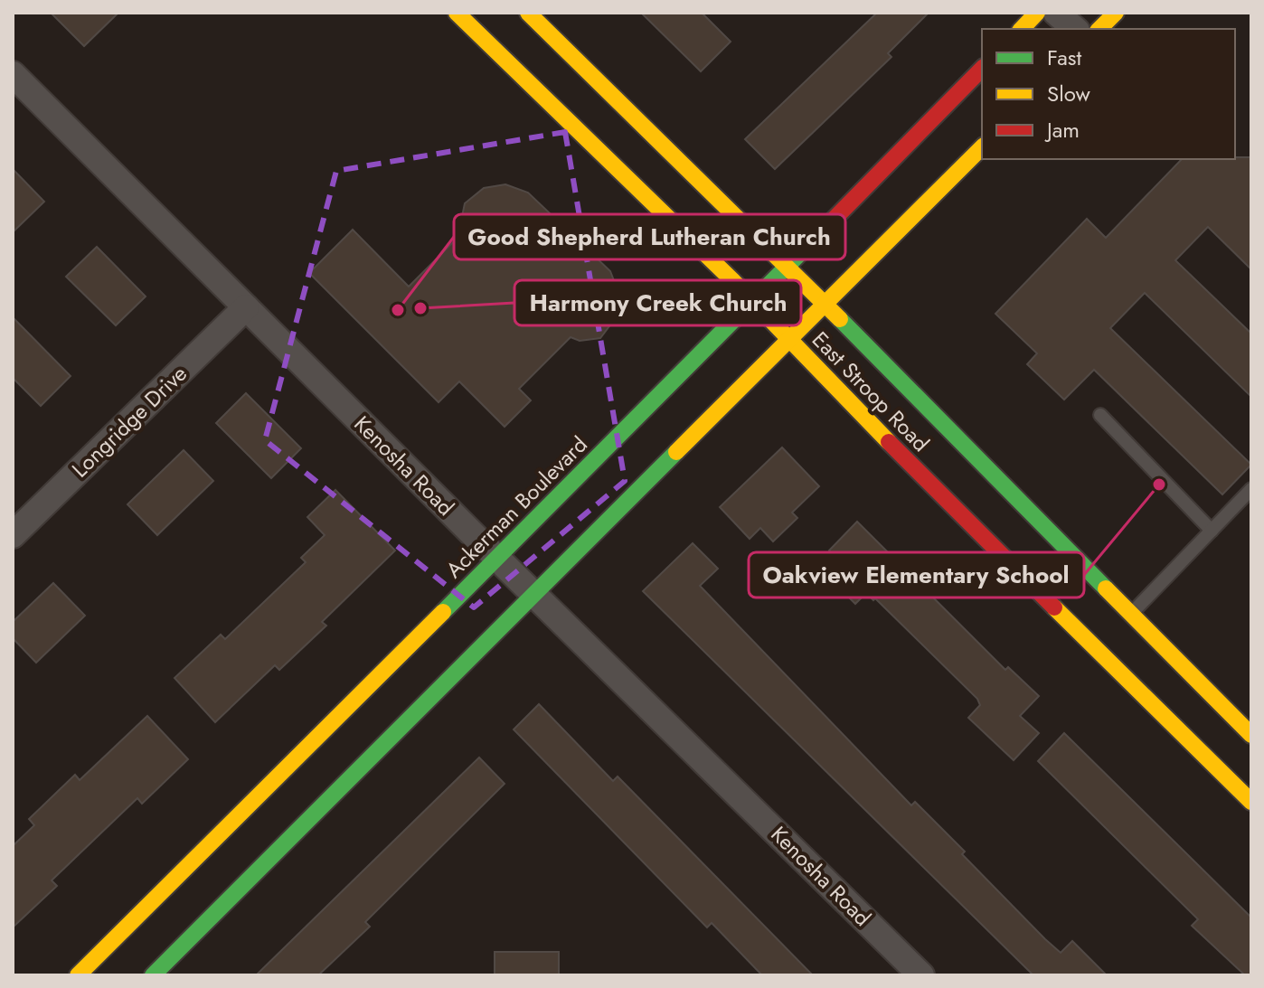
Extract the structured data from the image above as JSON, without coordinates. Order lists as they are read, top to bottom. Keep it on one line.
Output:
{"streets":{"street":["East Stroop Road","Longridge Drive","Kenosha Road","Ackerman Boulevard"]},"crossings":[["East Stroop Road","Ackerman Boulevard"],["Longridge Drive","Kenosha Road"],["Kenosha Road","Ackerman Boulevard"]],"places":["Harmony Creek Church","Good Shepherd Lutheran Church","Oakview Elementary School"],"legend":["Fast","Slow","Jam"]}
